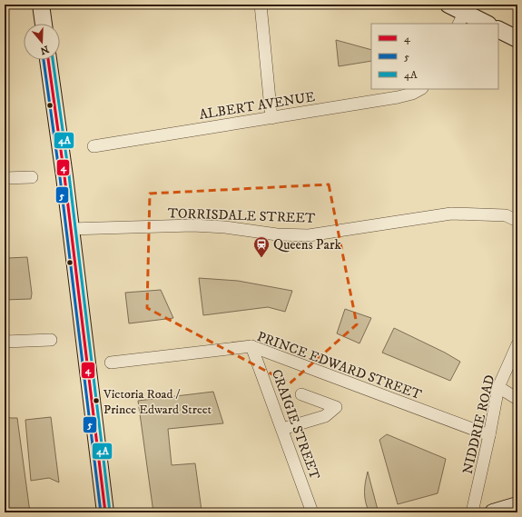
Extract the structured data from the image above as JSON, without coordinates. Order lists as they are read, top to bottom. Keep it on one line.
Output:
{"streets":{"street":["ALBERT AVENUE","TORRISDALE STREET","PRINCE EDWARD STREET","CRAIGIE STREET","NIDDRIE ROAD"]},"crossings":[["PRINCE EDWARD STREET","CRAIGIE STREET"],["PRINCE EDWARD STREET","NIDDRIE ROAD"]],"places":{"station":["Queens Park"],"other":["Victoria Road / Prince Edward Street"]},"lines":["transit line 4","transit line 5","transit line 4A"],"legend":["4","5","4A"],"north":"bottom"}
